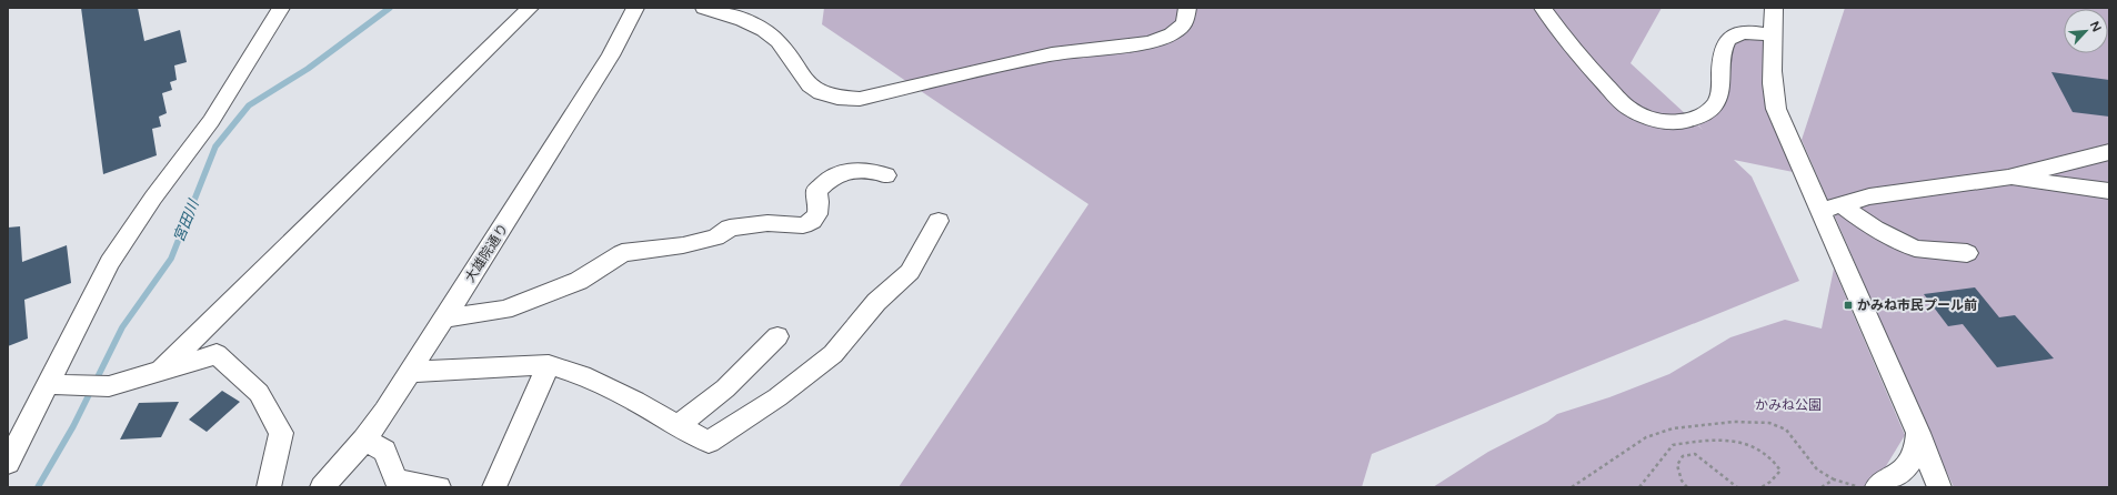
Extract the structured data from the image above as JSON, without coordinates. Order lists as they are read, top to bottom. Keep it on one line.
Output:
{"streets":{"street":["大雄院通り"]},"water":["宮田川"],"parks":["かみね公園"],"places":{"transit":["かみね市民プール前"]},"north":"top right"}
